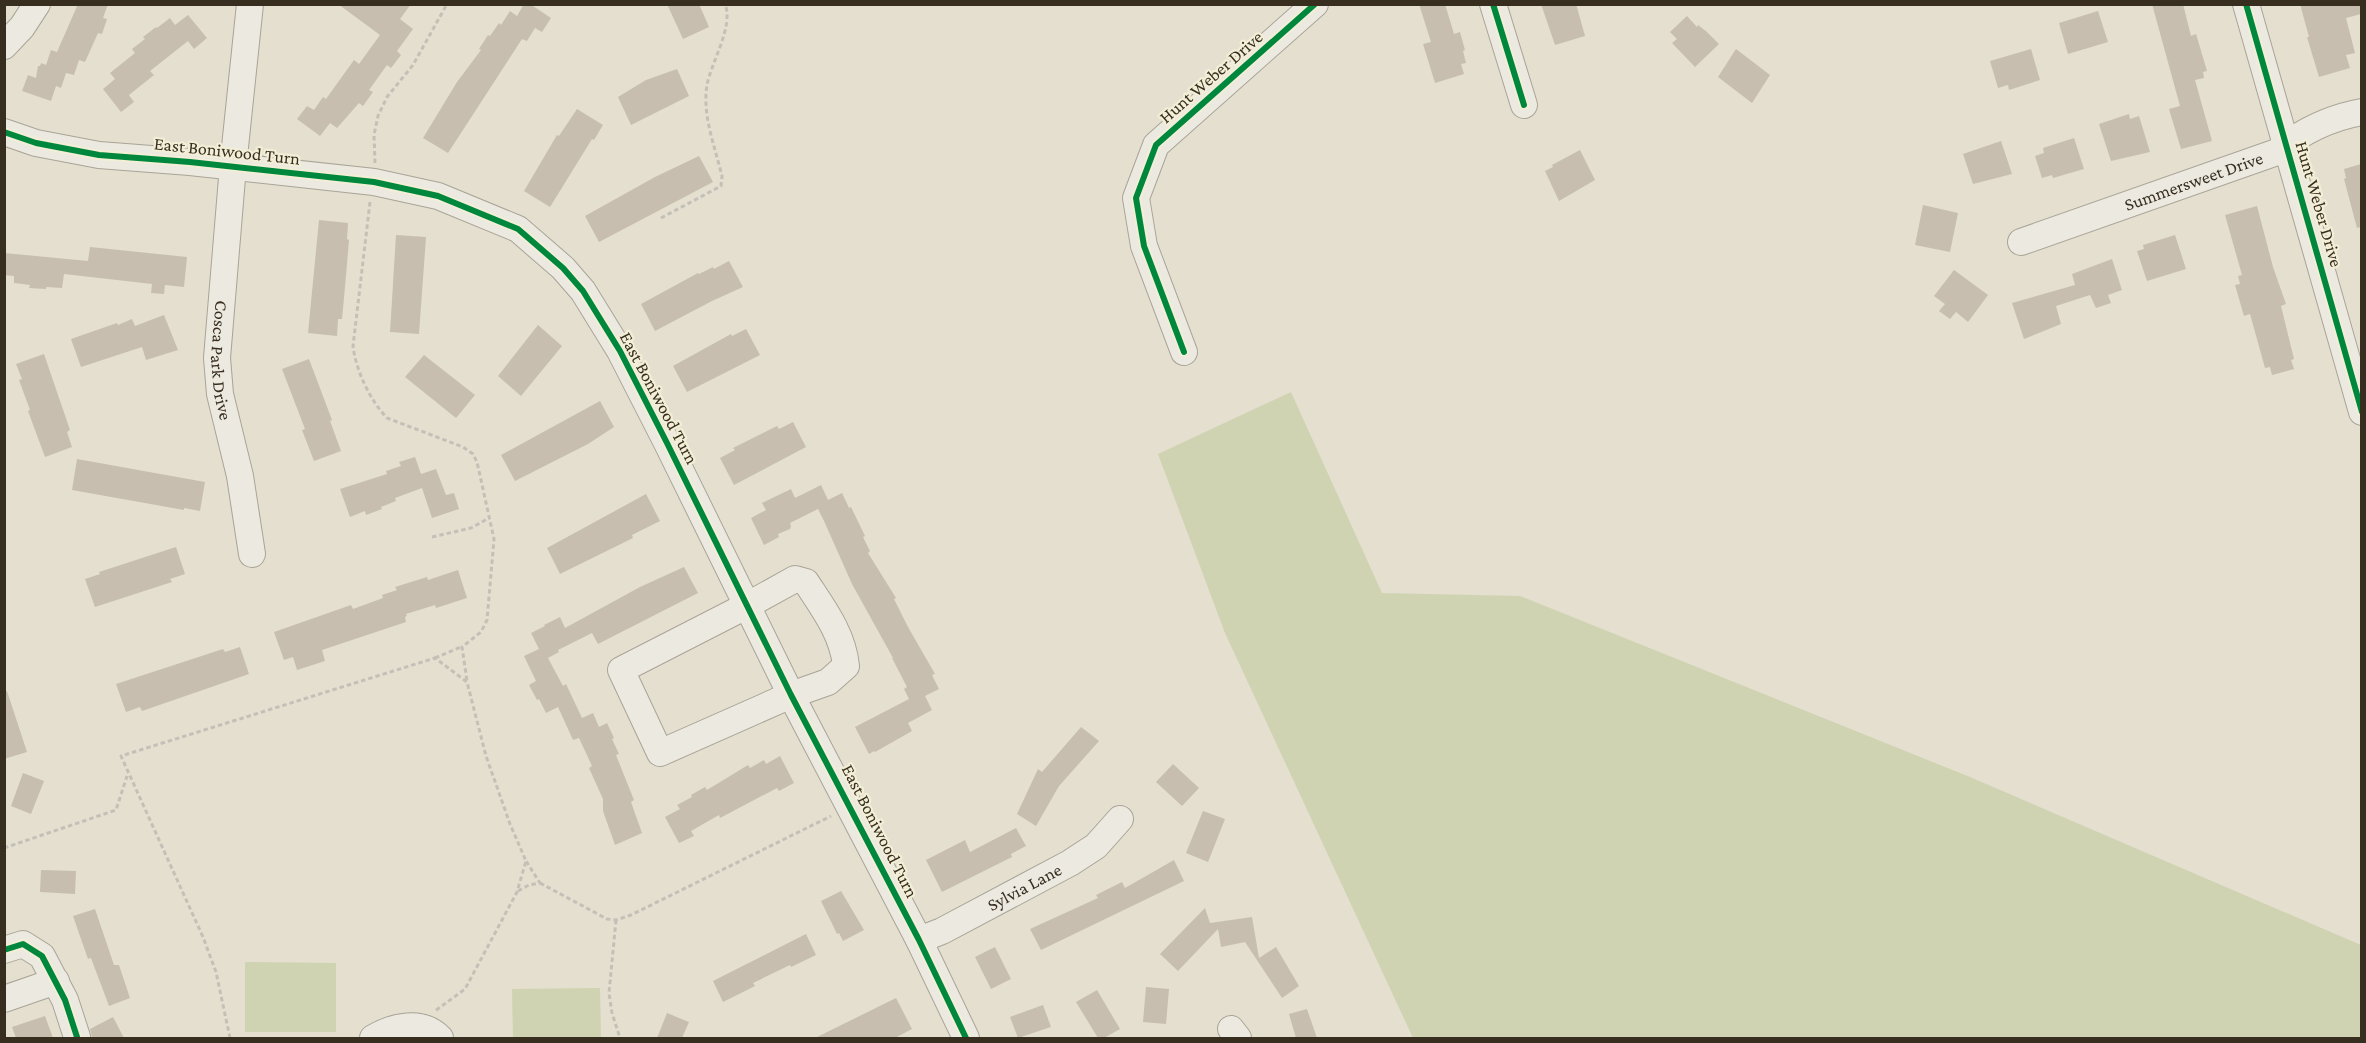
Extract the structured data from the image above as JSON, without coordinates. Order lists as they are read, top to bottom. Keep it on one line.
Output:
{"streets":{"street":["Hunt Weber Drive","East Boniwood Turn","Summersweet Drive","Cosca Park Drive","Sylvia Lane"]},"crossings":[["Hunt Weber Drive","Summersweet Drive"],["East Boniwood Turn","Cosca Park Drive"],["East Boniwood Turn","Sylvia Lane"]]}
